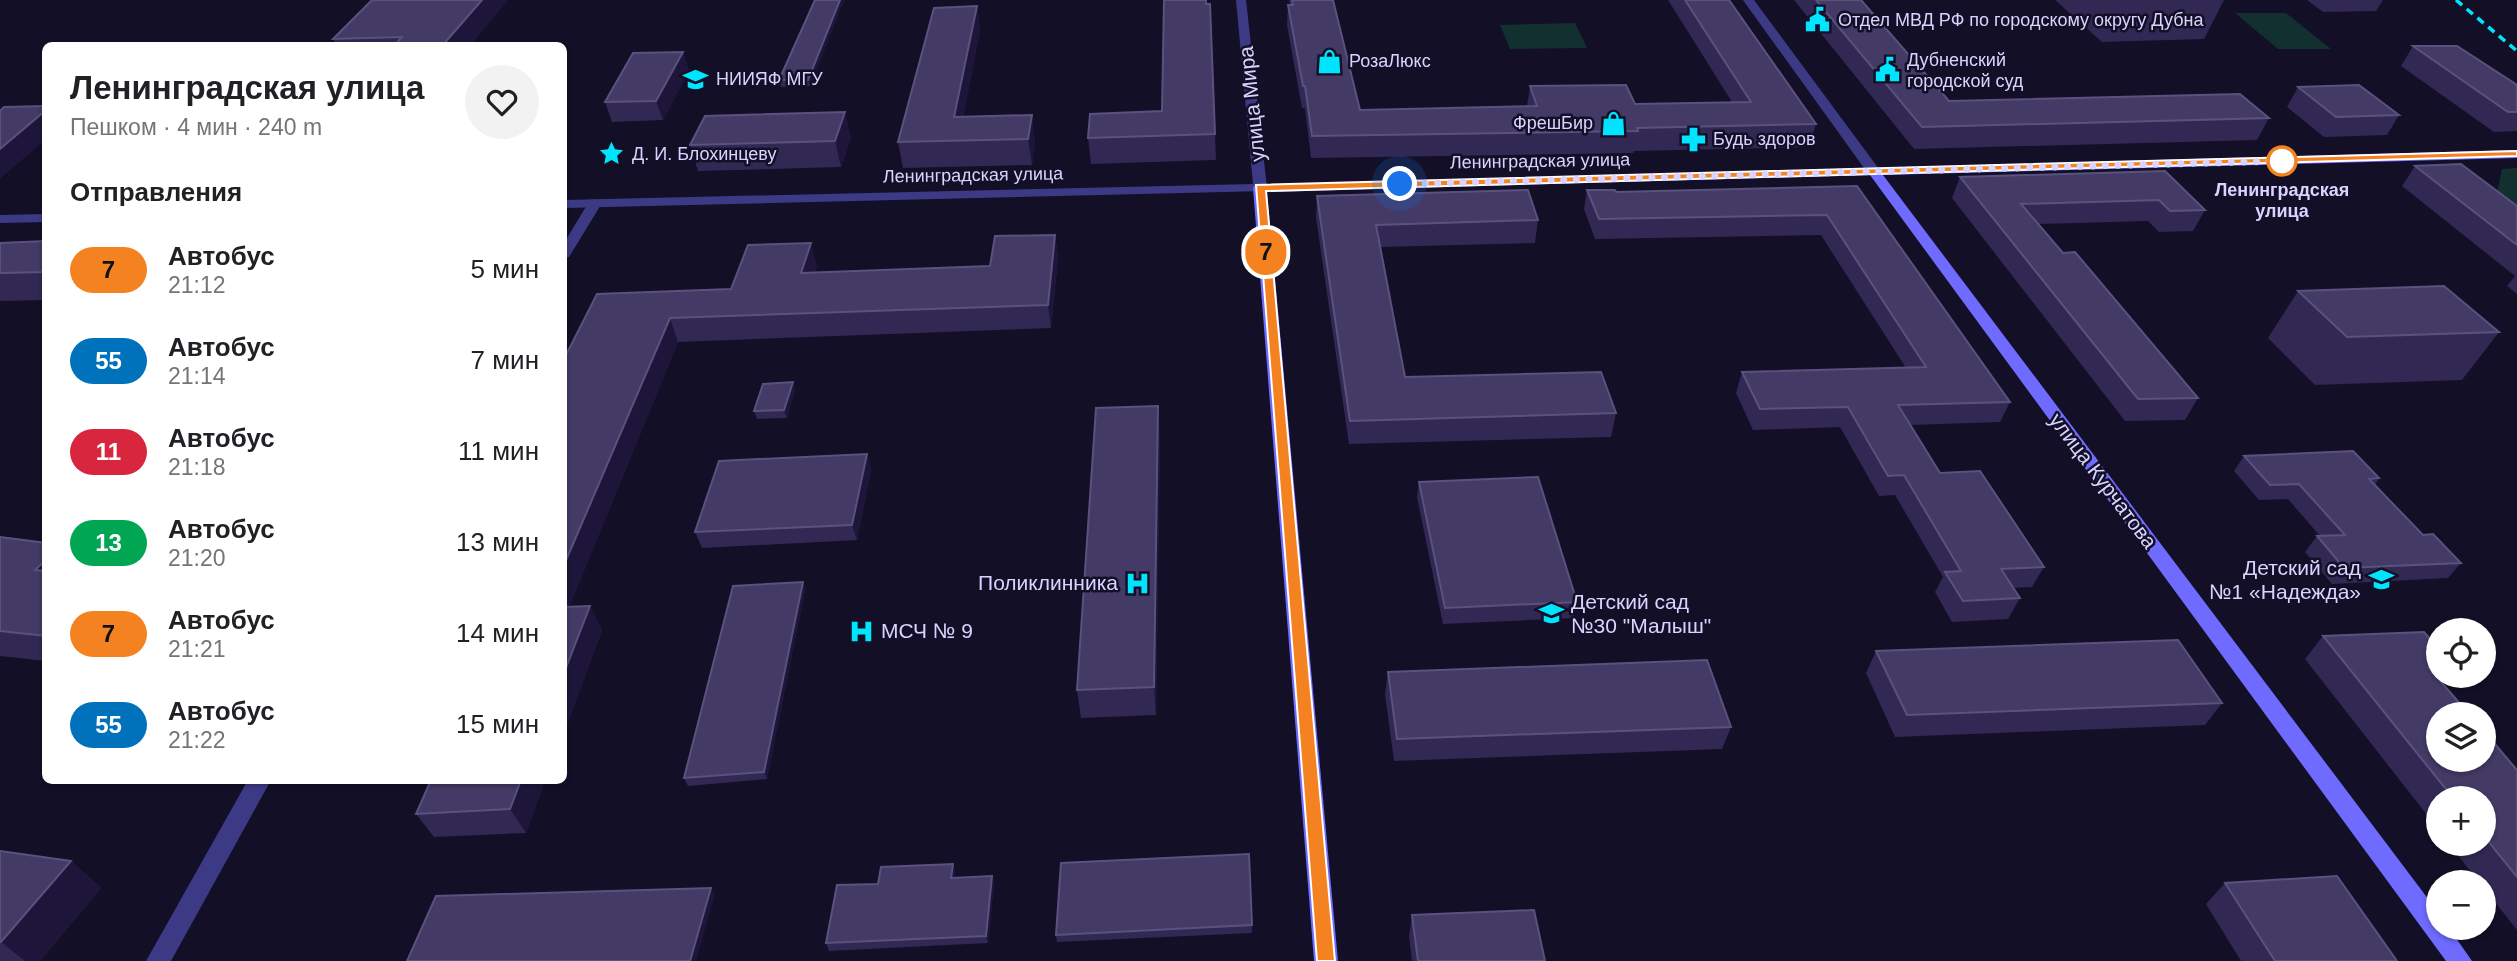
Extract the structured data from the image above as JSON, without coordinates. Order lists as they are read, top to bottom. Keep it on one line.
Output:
{"streets":{"main road":["улица Мира","Ленинградская улица","улица Курчатова"]},"crossings":[["улица Мира","Ленинградская улица"],["Ленинградская улица","улица Курчатова"]],"places":{"public building":["Отдел МВД РФ по городскому округу Дубна","Дубненский городской суд"],"shop":["РозаЛюкс","ФрешБир"],"school or university":["НИИЯФ МГУ","Детский сад №1 «Надежда»","Детский сад №30 \"Малыш\""],"pharmacy":["Будь здоров"],"place":["Д. И. Блохинцеву"],"other":["Ленинградская улица"],"hospital":["Поликлинника","МСЧ № 9"]},"lines":["bus line 7"],"page":{"on_map":"7","heading":[["Ленинградская улица","Пешком · 4 мин · 240 m"],"Отправления"],"list":[{"mark":"7","name":"Автобус","note":"21:12","value":"5 мин"},{"mark":"55","name":"Автобус","note":"21:14","value":"7 мин"},{"mark":"11","name":"Автобус","note":"21:18","value":"11 мин"},{"mark":"13","name":"Автобус","note":"21:20","value":"13 мин"},{"mark":"7","name":"Автобус","note":"21:21","value":"14 мин"},{"mark":"55","name":"Автобус","note":"21:22","value":"15 мин"}],"map_buttons":["+","−"]}}
